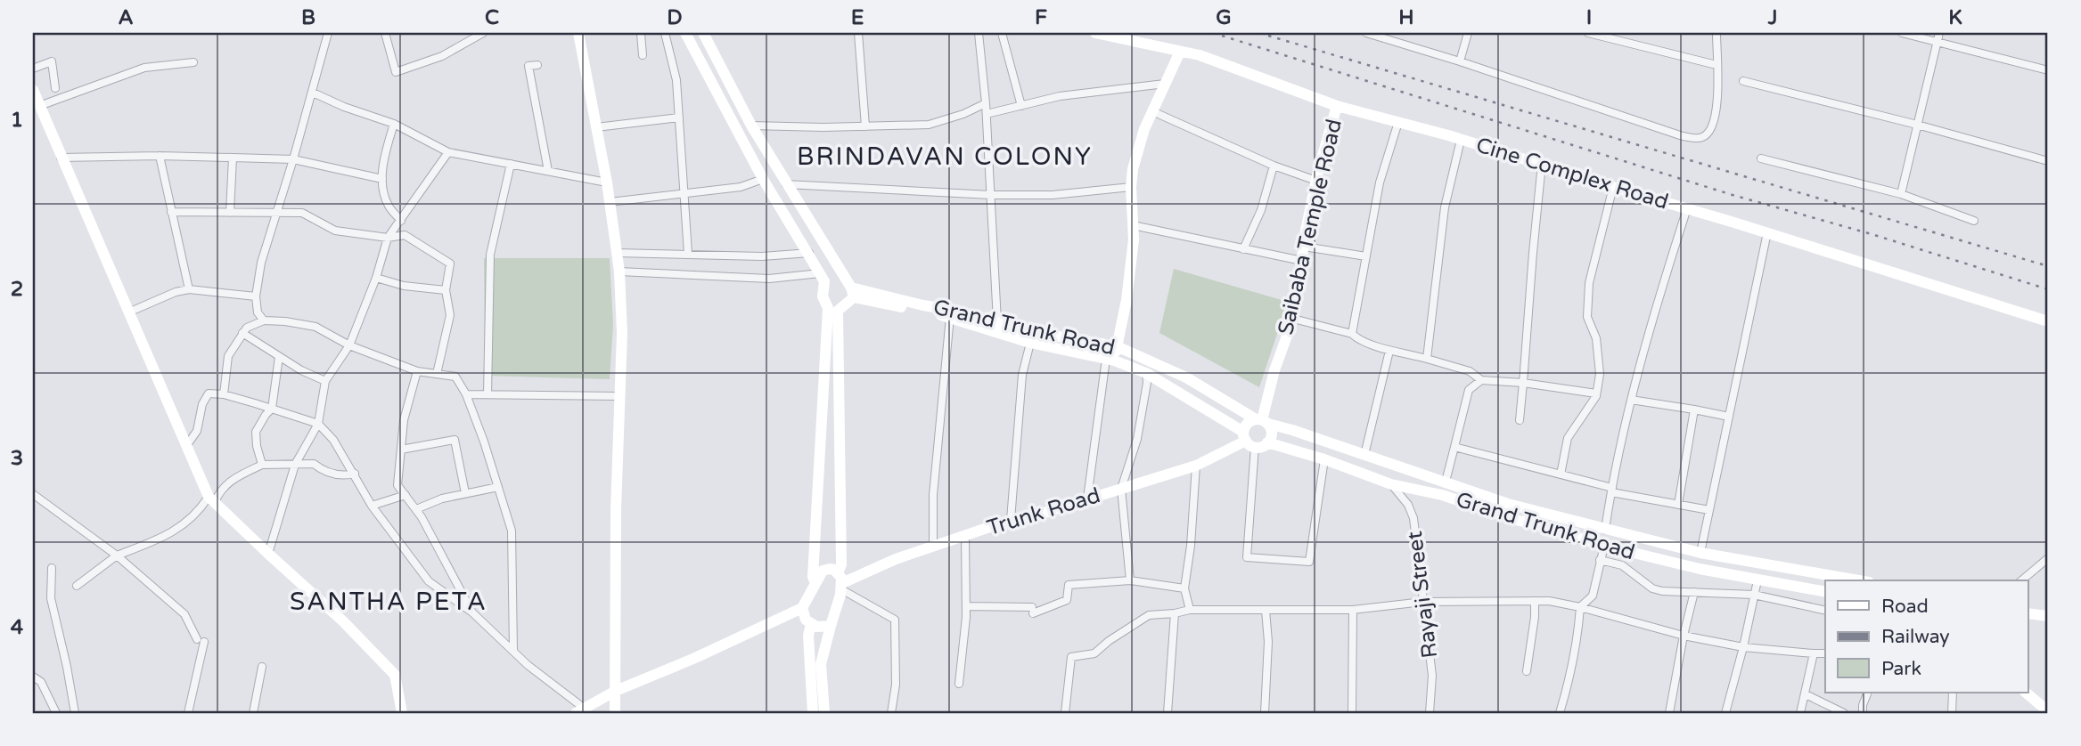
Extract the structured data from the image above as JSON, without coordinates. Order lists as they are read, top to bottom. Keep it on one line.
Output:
{"streets":{"main road":["Cine Complex Road","Saibaba Temple Road","Grand Trunk Road","Trunk Road"],"street":["Rayaji Street"]},"crossings":[["Cine Complex Road","Saibaba Temple Road"],["Saibaba Temple Road","Grand Trunk Road"],["Saibaba Temple Road","Trunk Road"],["Grand Trunk Road","Trunk Road"],["Grand Trunk Road","Rayaji Street"]],"districts":["BRINDAVAN COLONY","SANTHA PETA"],"legend":["Road","Railway","Park"],"grid":{"columns":["A","B","C","D","E","F","G","H","I","J","K"],"rows":["1","2","3","4"]}}
